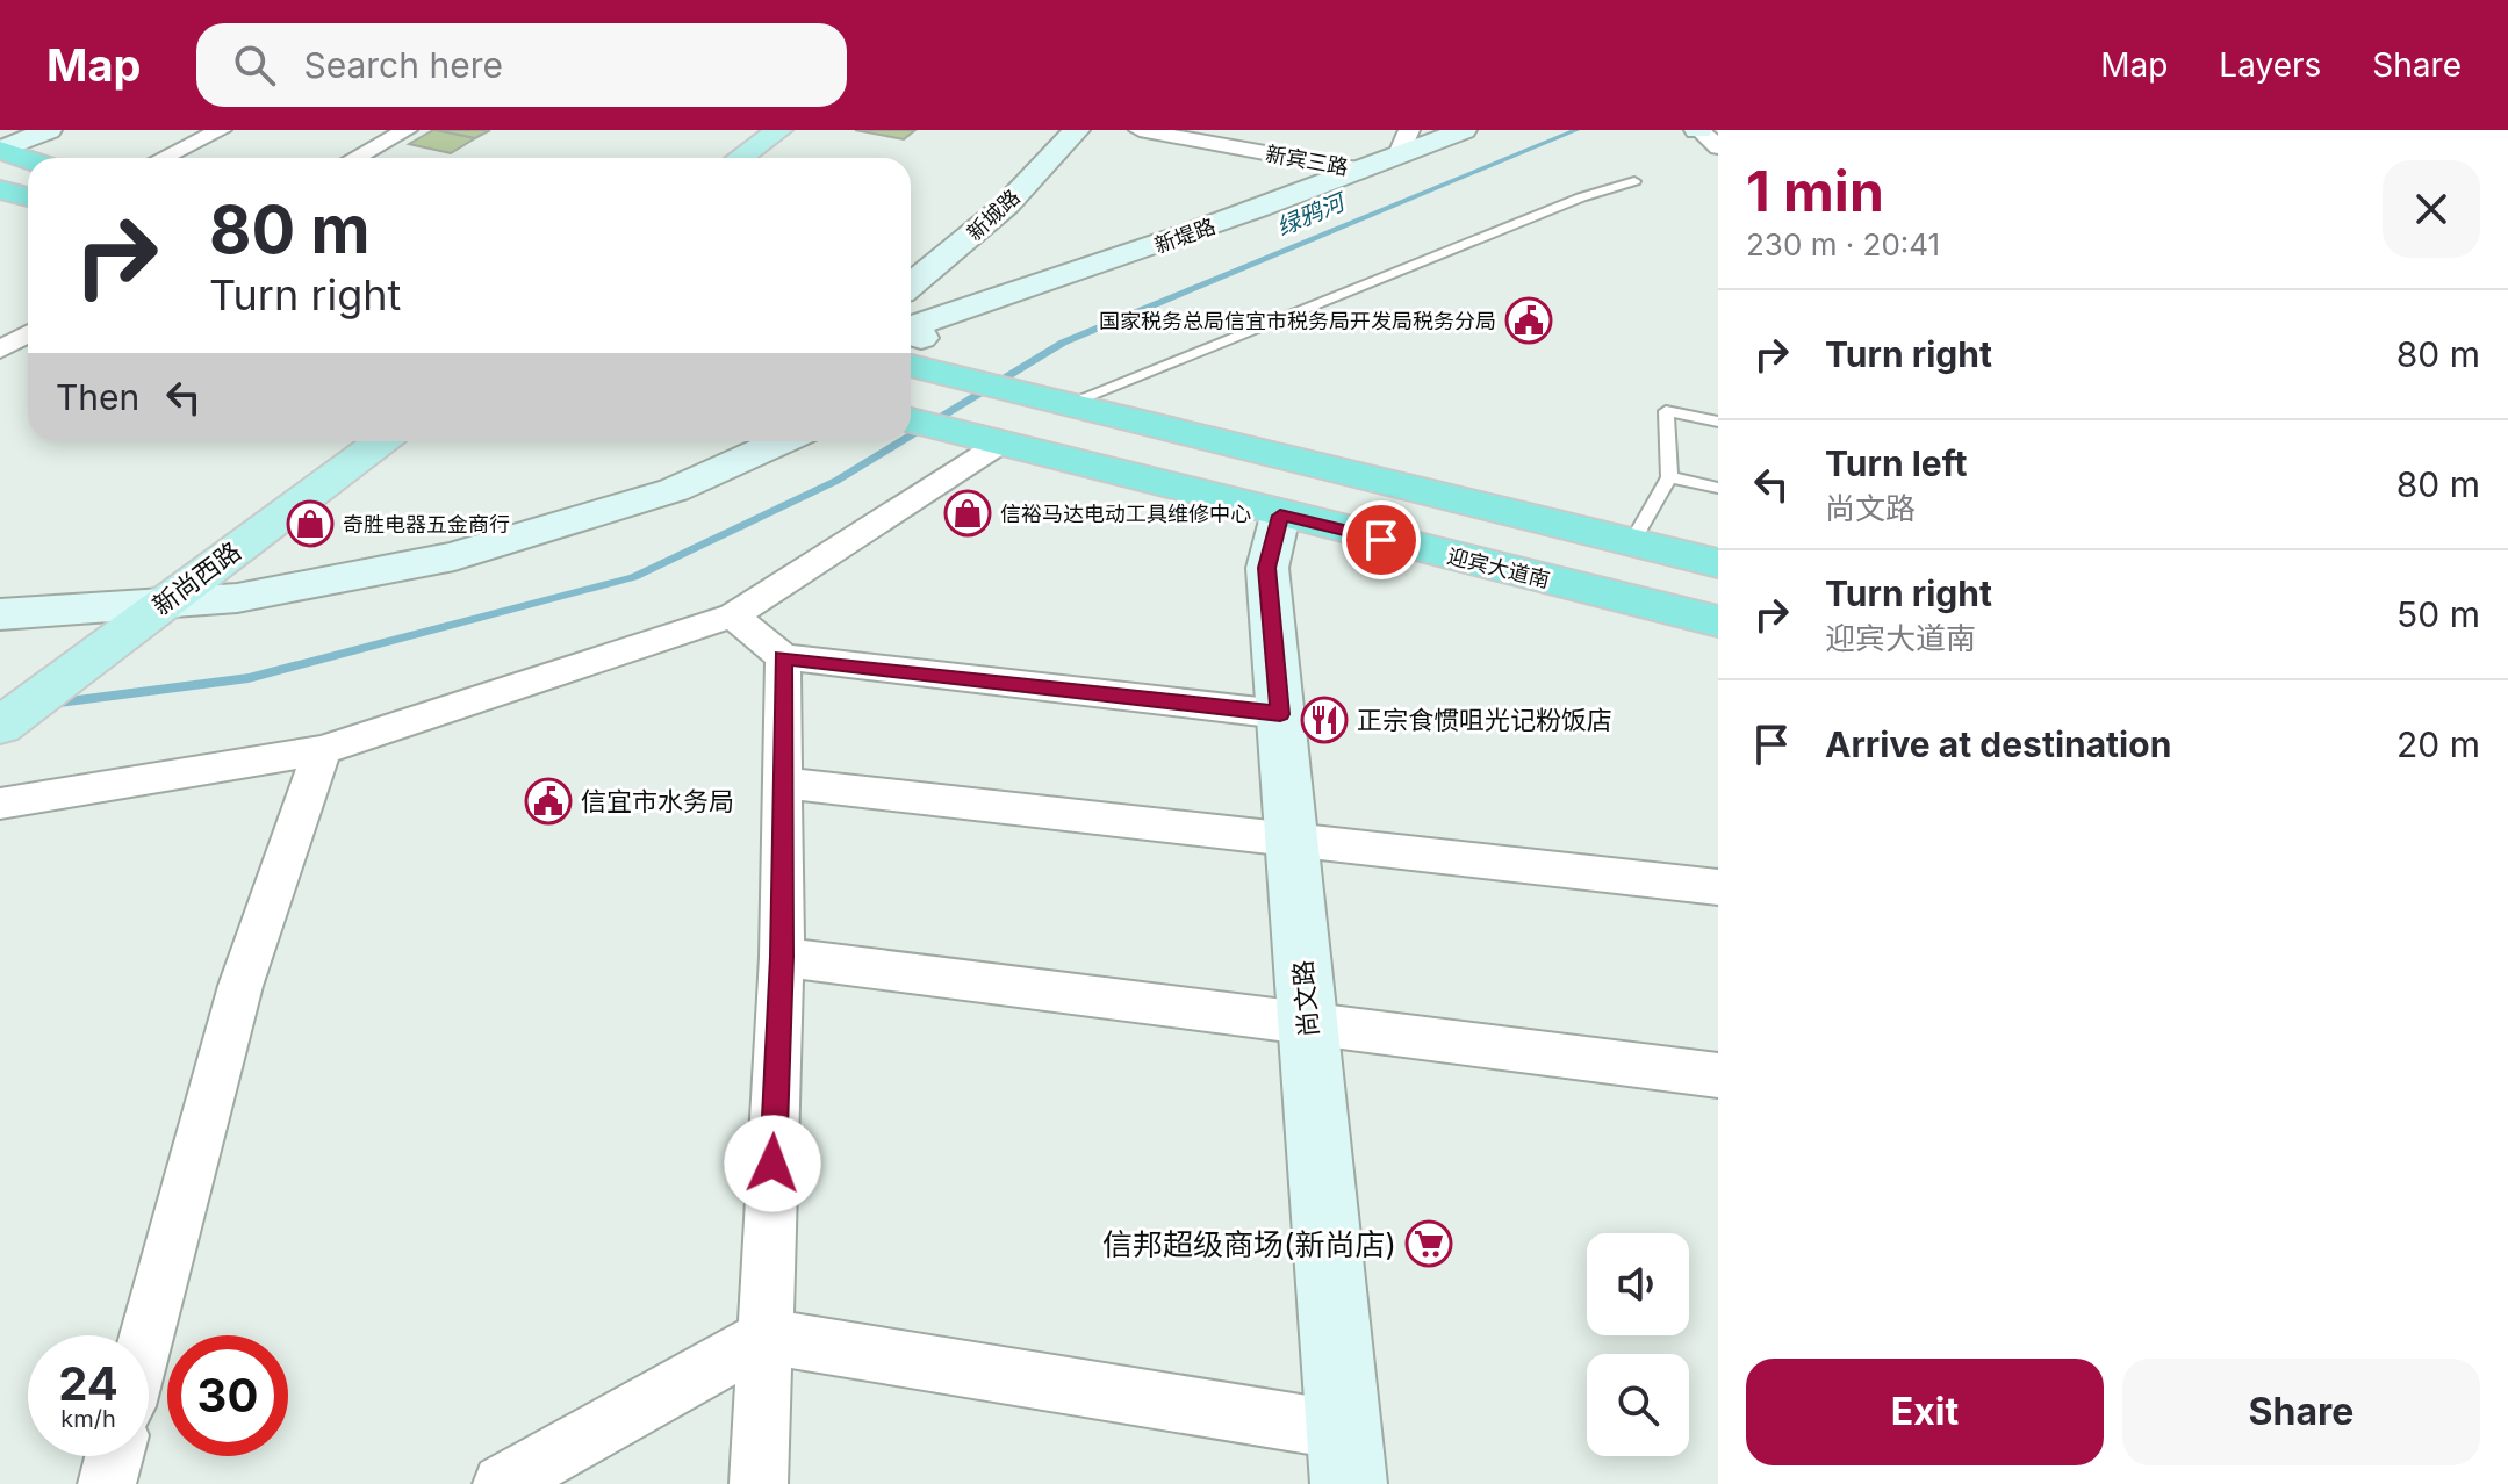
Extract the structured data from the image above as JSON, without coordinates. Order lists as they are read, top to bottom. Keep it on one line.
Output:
{"streets":{"highway":["迎宾大道南"],"main road":["新城路","新堤路","新尚西路","尚文路"],"street":["新宾三路"]},"crossings":[["新宾三路","新堤路"],["迎宾大道南","尚文路"]],"water":["绿鸦河"],"places":{"public building":["国家税务总局信宜市税务局开发局税务分局","信宜市水务局"],"shop":["信裕马达电动工具维修中心","奇胜电器五金商行"],"restaurant":["正宗食惯咀光记粉饭店"],"supermarket":["信邦超级商场(新尚店)"]},"page":{"header":"Map","search":"Search here","nav":["Map","Layers","Share"],"heading":["1 min","230 m · 20:41"],"turn":["80 m","Turn right"],"list":[{"name":"Turn right","value":"80 m"},{"name":"Turn left","note":"尚文路","value":"80 m"},{"name":"Turn right","note":"迎宾大道南","value":"50 m"},{"name":"Arrive at destination","value":"20 m"}],"then":"Then","speed":"24 km/h","limit":"30","buttons":["Exit","Share"]}}
